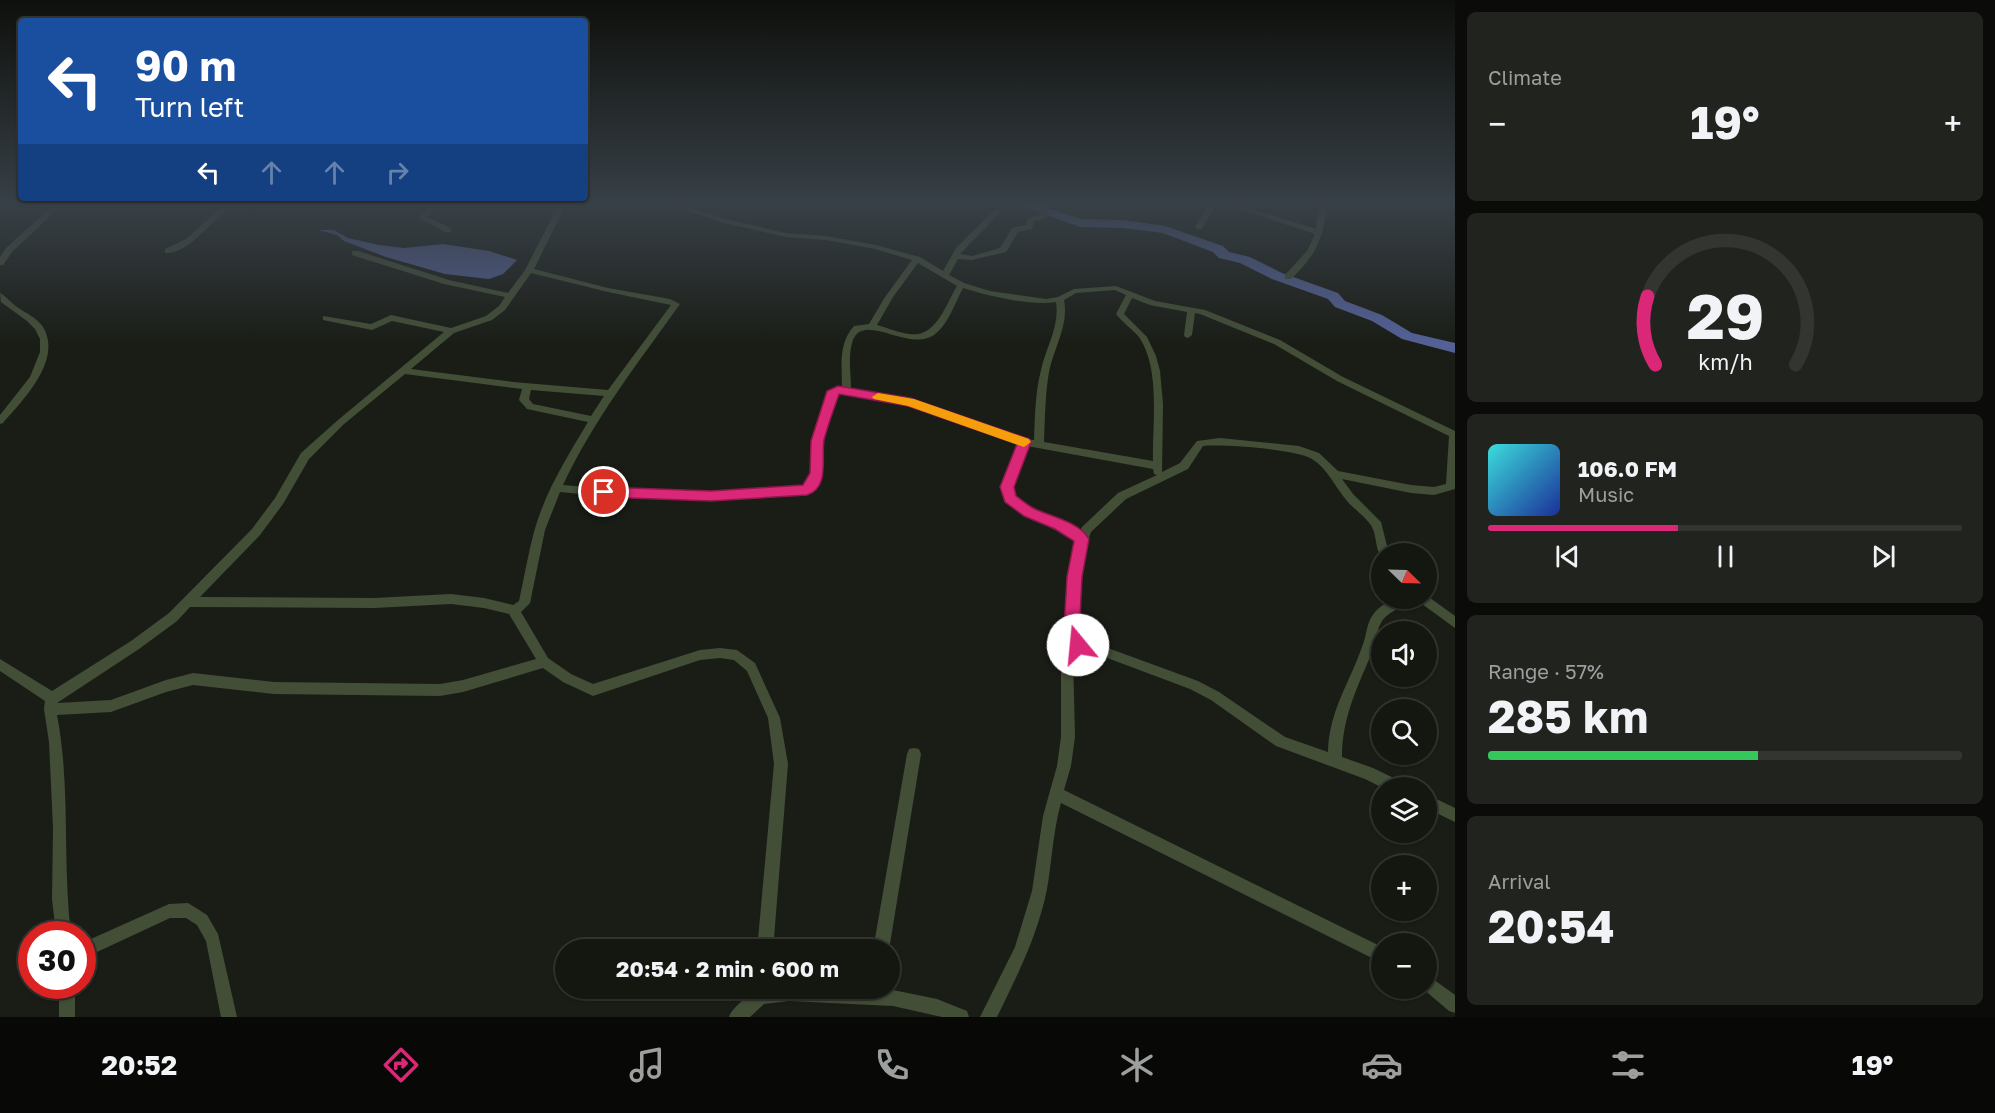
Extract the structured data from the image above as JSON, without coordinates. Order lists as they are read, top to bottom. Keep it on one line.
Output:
{"north":"bottom right","page":{"tile":["Climate",["Range · 57%","285 km"],["Arrival","20:54"]],"turn":["90 m","Turn left"],"heat":["−","19°","+"],"song":["106.0 FM","Music"],"map_buttons":["+","−"],"limit":"30","trip":"20:54 · 2 min · 600 m","tabs":["20:52","19°"],"gauge":["29","km/h"]}}
